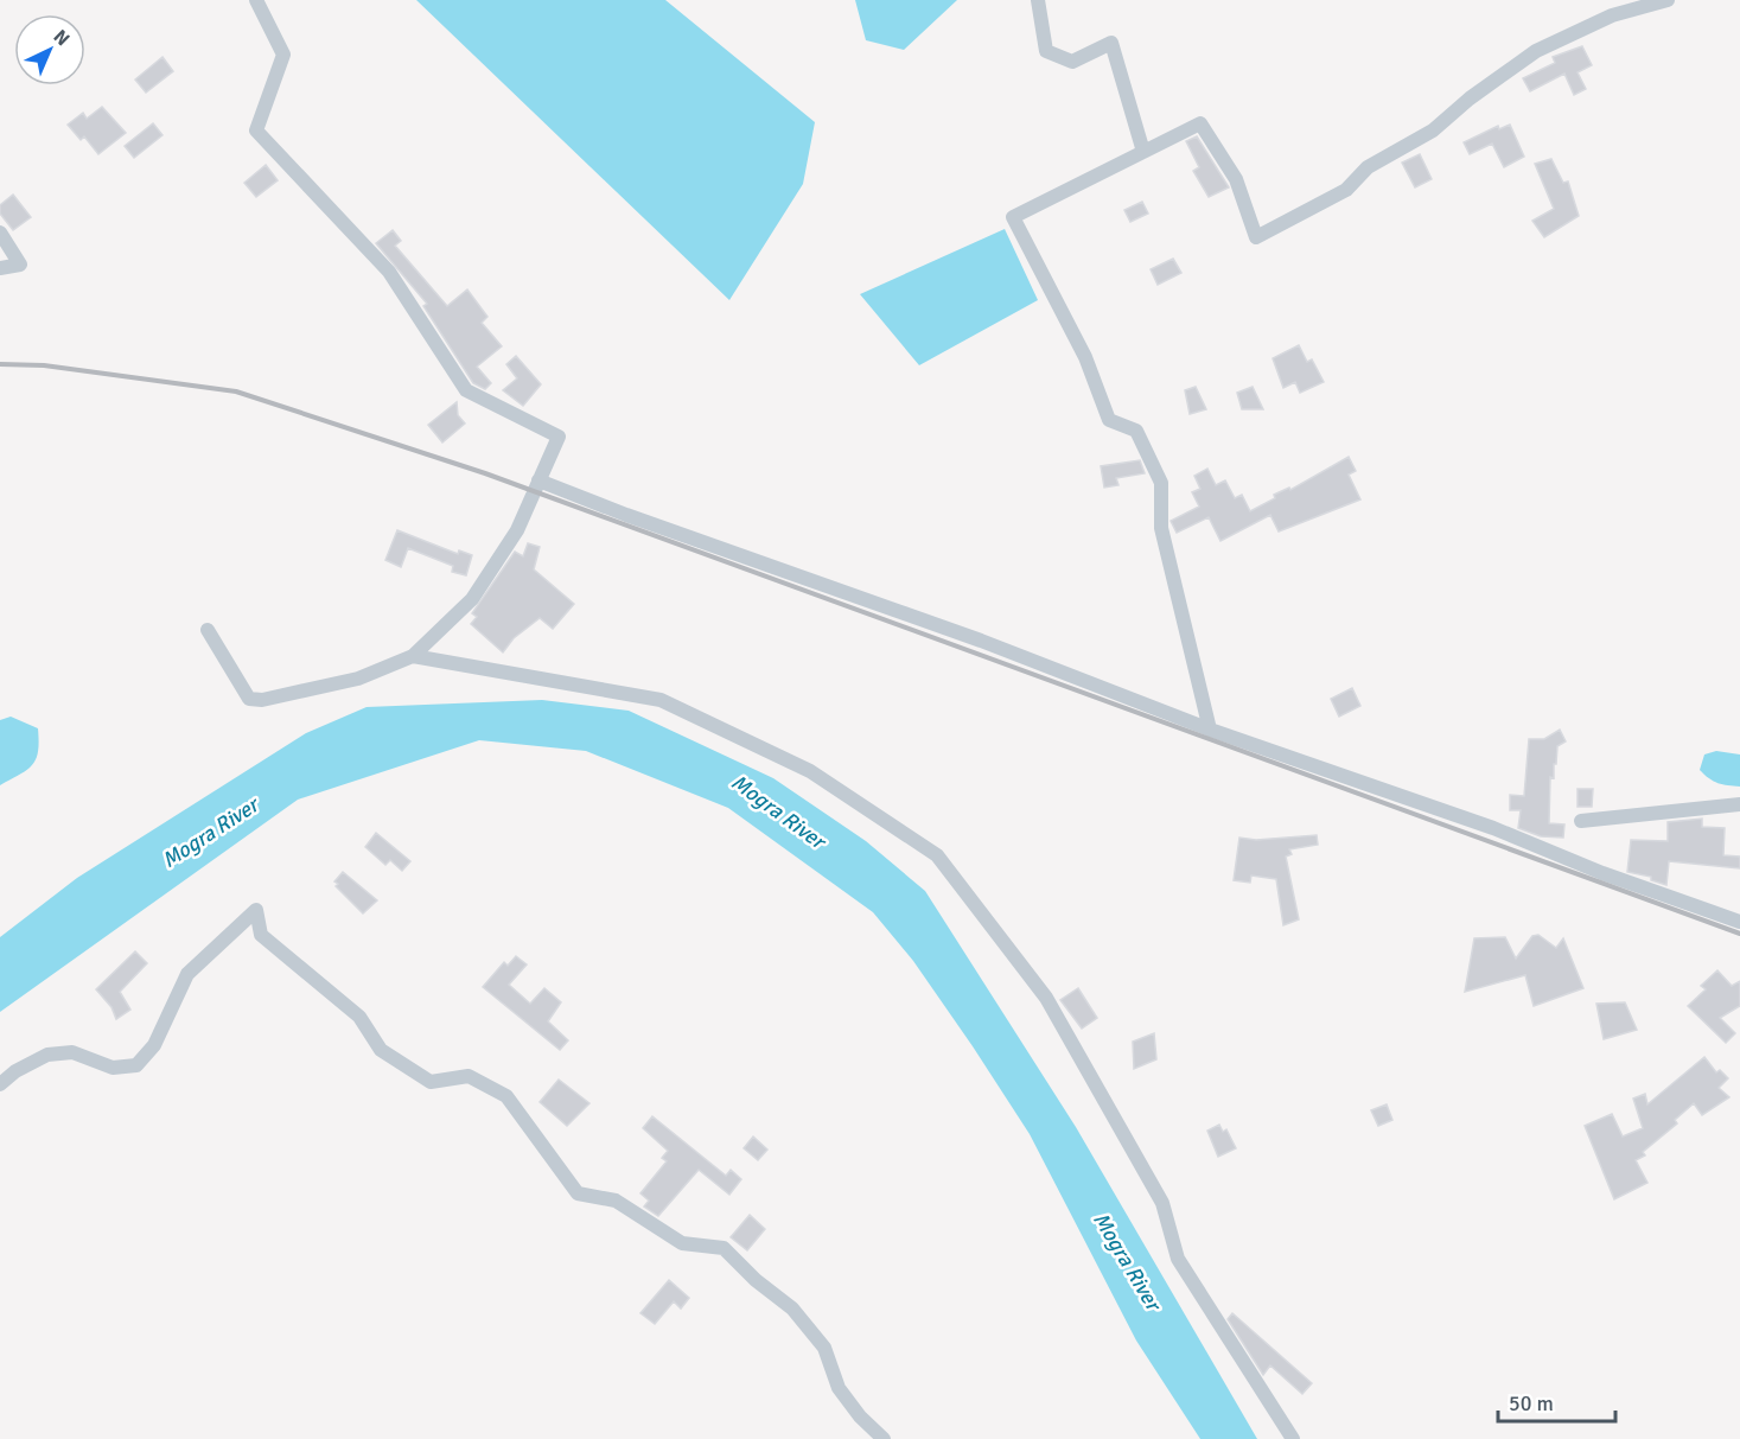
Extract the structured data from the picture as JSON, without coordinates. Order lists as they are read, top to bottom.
{
  "water": ["Mogra River"],
  "scale_bar": "50 m",
  "north": "top right"
}
